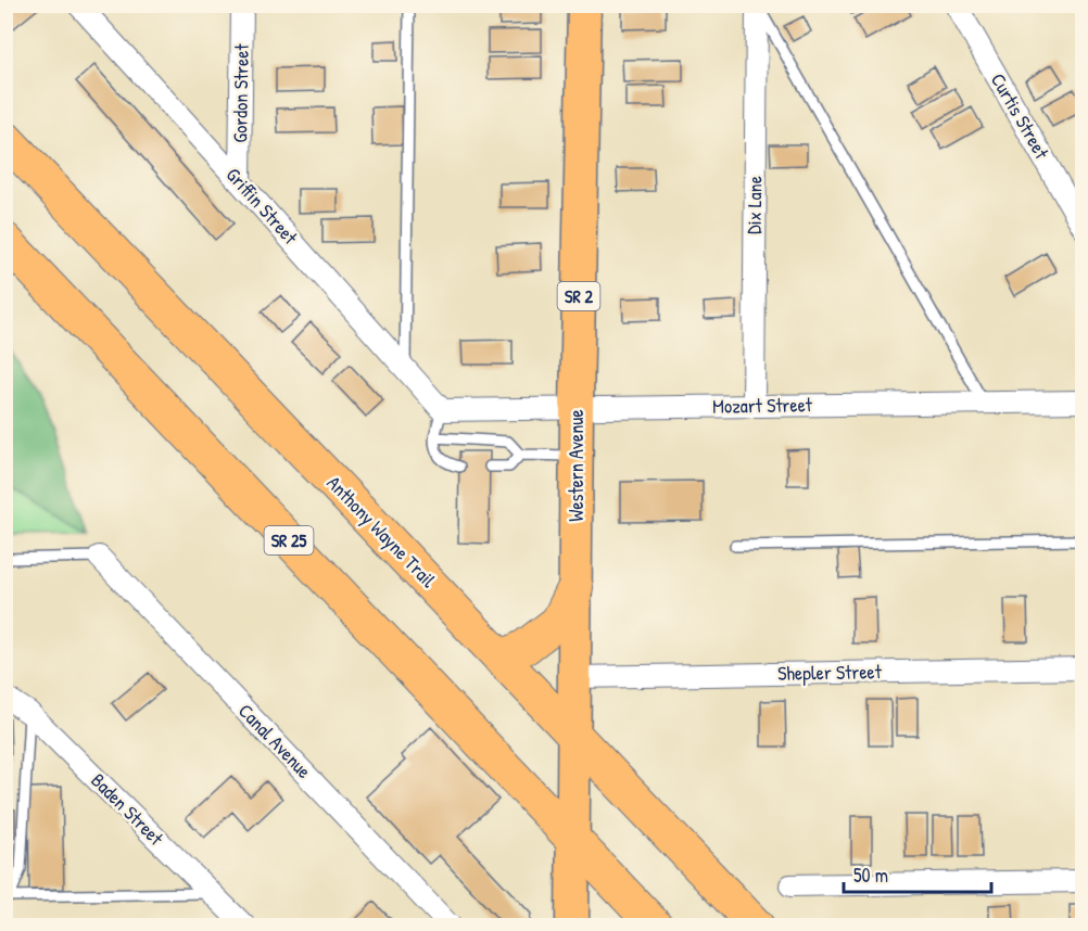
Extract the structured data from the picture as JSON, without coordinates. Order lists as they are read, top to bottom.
{
  "streets": {
    "highway": ["Anthony Wayne Trail", "SR 25"],
    "main road": ["SR 2", "Western Avenue"],
    "street": [
      "Gordon Street",
      "Curtis Street",
      "Dix Lane",
      "Griffin Street",
      "Mozart Street",
      "Shepler Street",
      "Canal Avenue",
      "Baden Street"
    ]
  },
  "crossings": [
    ["Gordon Street", "Griffin Street"],
    ["Dix Lane", "Mozart Street"],
    ["Griffin Street", "Mozart Street"],
    ["Mozart Street", "Western Avenue"],
    ["Western Avenue", "Anthony Wayne Trail"],
    ["Western Avenue", "SR 25"],
    ["Western Avenue", "Shepler Street"]
  ],
  "scale_bar": "50 m"
}
